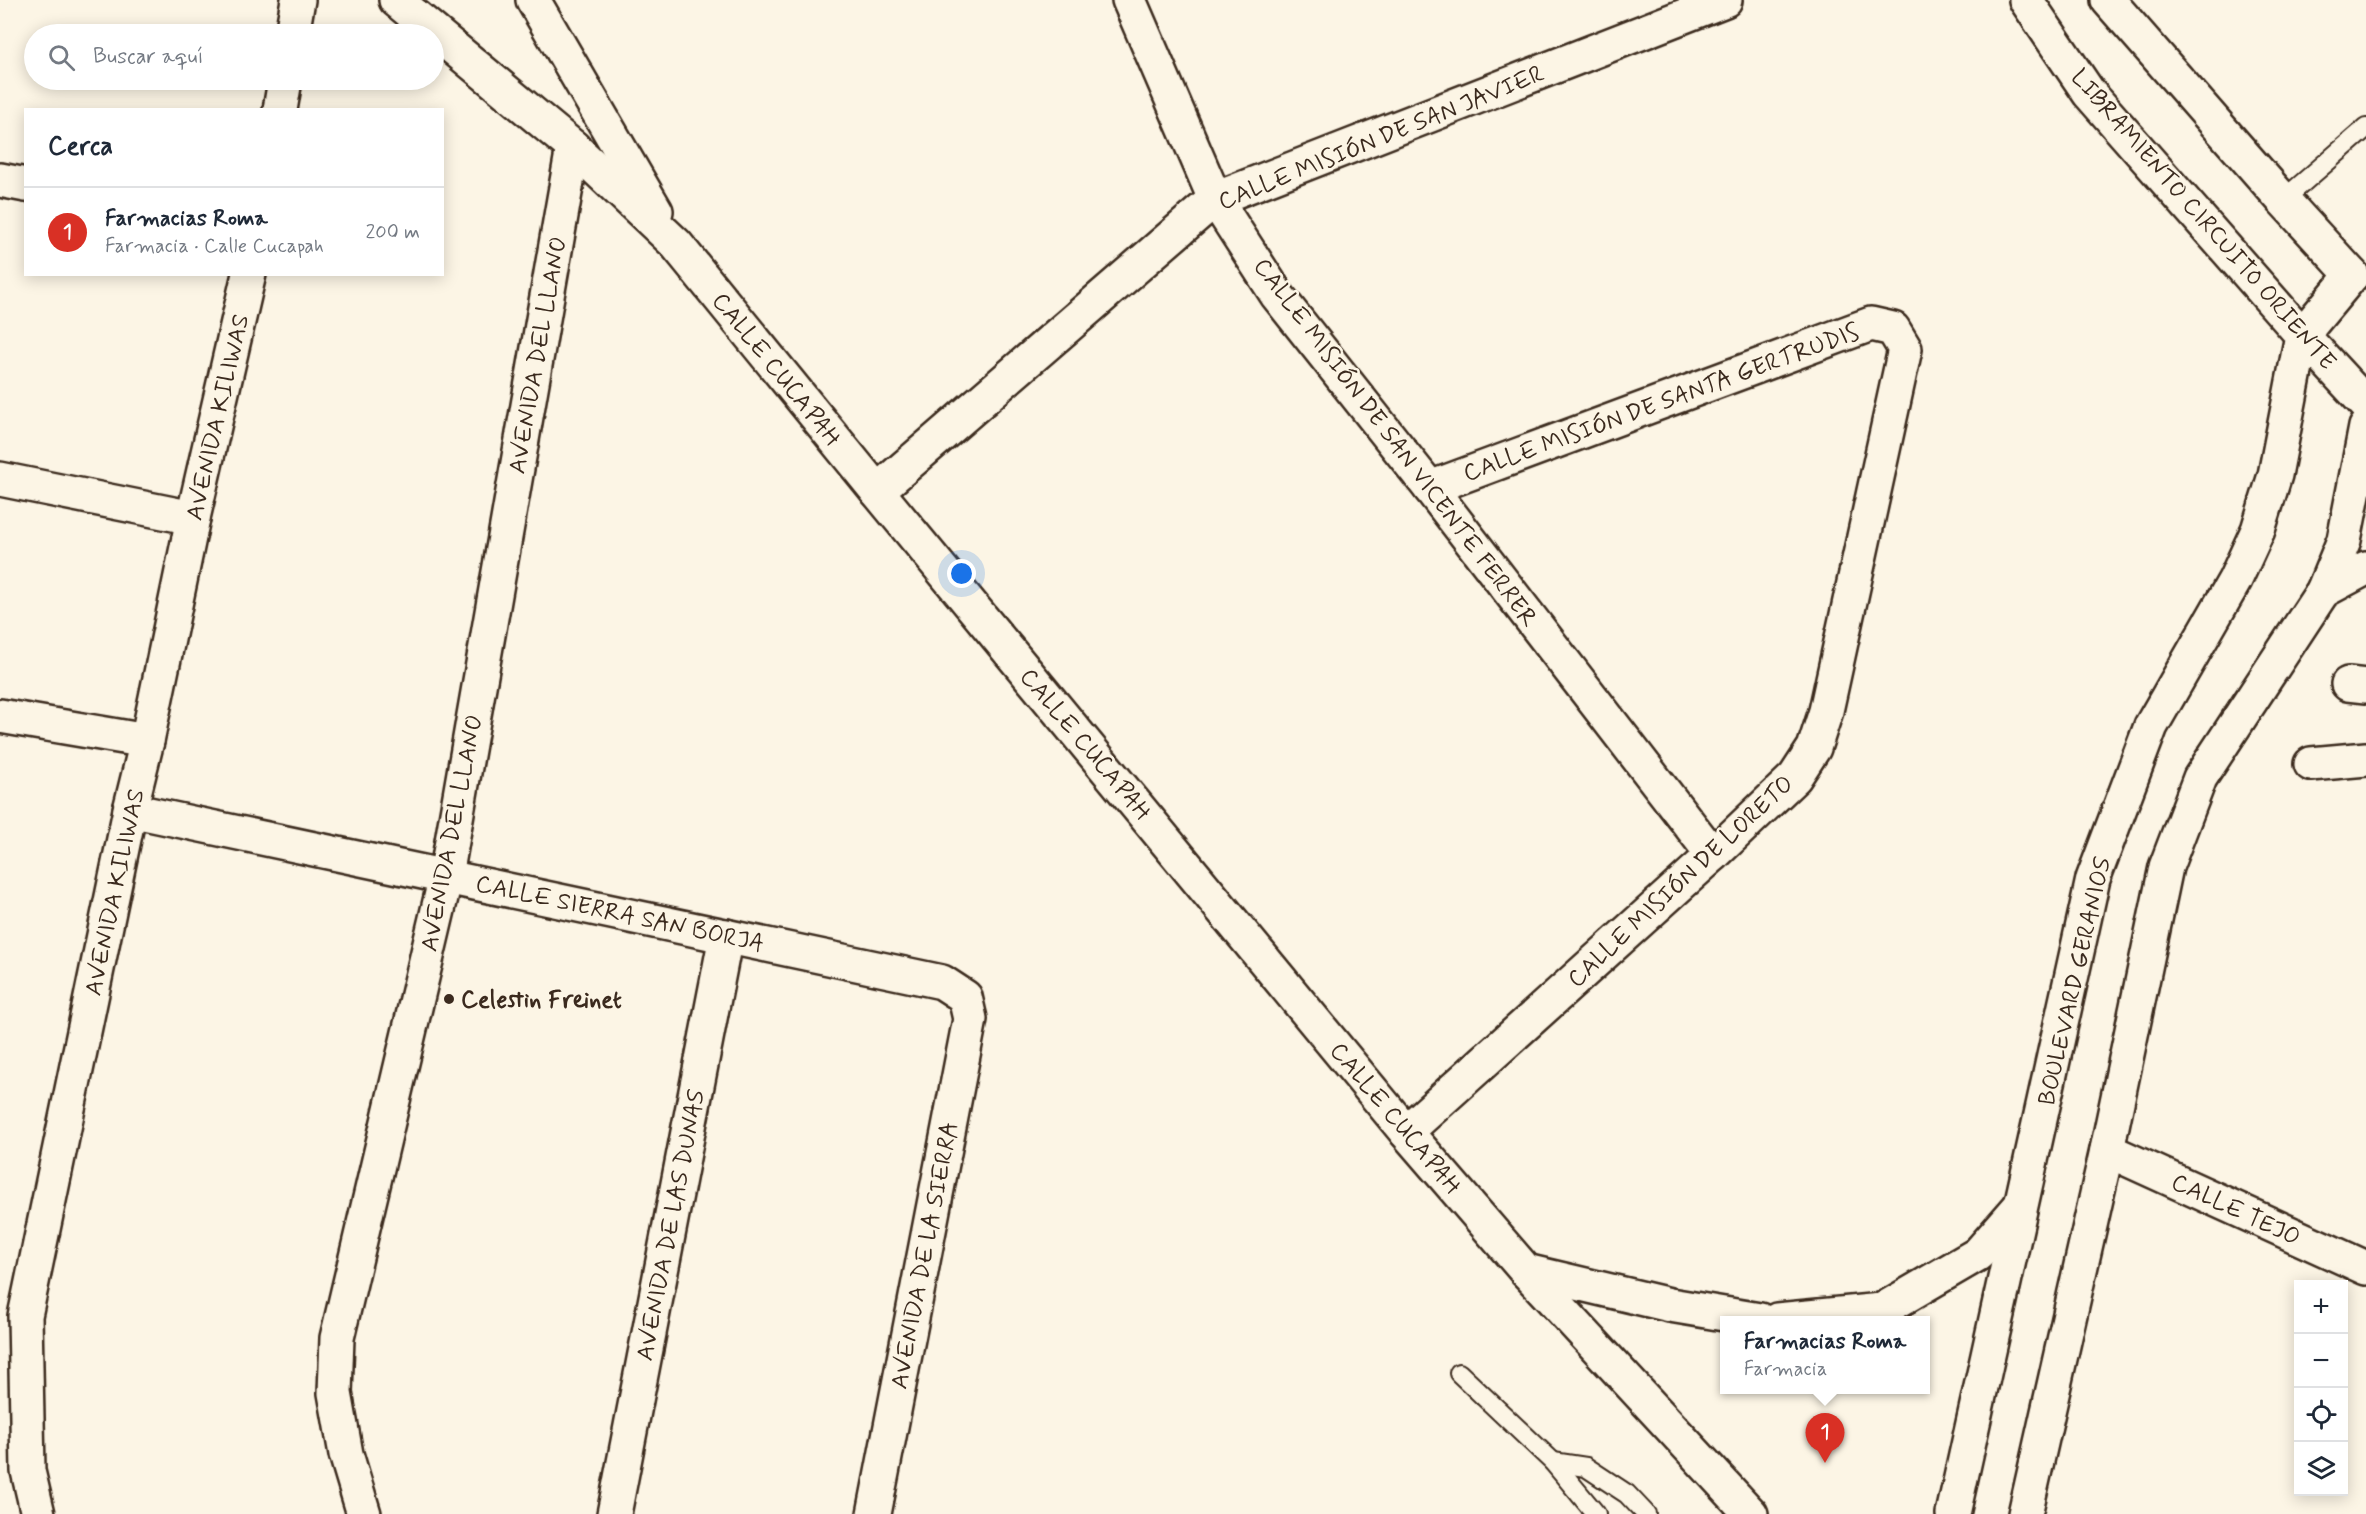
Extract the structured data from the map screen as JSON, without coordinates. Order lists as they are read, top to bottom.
{
  "streets": {
    "street": [
      "CALLE MISIÓN DE SAN JAVIER",
      "LIBRAMIENTO CIRCUITO ORIENTE",
      "AVENIDA DEL LLANO",
      "CALLE CUCAPAH",
      "CALLE MISIÓN DE SANTA GERTRUDIS",
      "AVENIDA KILIWAS",
      "CALLE MISIÓN DE SAN VICENTE FERRER",
      "CALLE MISIÓN DE LORETO",
      "CALLE SIERRA SAN BORJA",
      "BOULEVARD GERANIOS",
      "CALLE TEJO",
      "AVENIDA DE LAS DUNAS",
      "AVENIDA DE LA SIERRA"
    ]
  },
  "crossings": [
    ["CALLE MISIÓN DE SAN JAVIER", "CALLE CUCAPAH"],
    ["CALLE MISIÓN DE SAN JAVIER", "CALLE MISIÓN DE SAN VICENTE FERRER"],
    ["LIBRAMIENTO CIRCUITO ORIENTE", "BOULEVARD GERANIOS"],
    ["AVENIDA DEL LLANO", "CALLE CUCAPAH"],
    ["AVENIDA DEL LLANO", "CALLE SIERRA SAN BORJA"],
    ["CALLE CUCAPAH", "CALLE MISIÓN DE LORETO"],
    ["CALLE MISIÓN DE SANTA GERTRUDIS", "CALLE MISIÓN DE SAN VICENTE FERRER"],
    ["CALLE MISIÓN DE SANTA GERTRUDIS", "CALLE MISIÓN DE LORETO"],
    ["AVENIDA KILIWAS", "CALLE SIERRA SAN BORJA"],
    ["CALLE MISIÓN DE SAN VICENTE FERRER", "CALLE MISIÓN DE LORETO"],
    ["CALLE SIERRA SAN BORJA", "AVENIDA DE LAS DUNAS"],
    ["CALLE SIERRA SAN BORJA", "AVENIDA DE LA SIERRA"]
  ],
  "places": ["Celestin Freinet"],
  "page": {
    "search": "Buscar aquí",
    "heading": "Cerca",
    "list": [
      {
        "mark": "1",
        "name": "Farmacias Roma",
        "note": "Farmacia · Calle Cucapah",
        "value": "200 m"
      }
    ],
    "map_buttons": ["+", "−"],
    "popup": ["Farmacias Roma", "Farmacia"],
    "pins": "1"
  }
}
